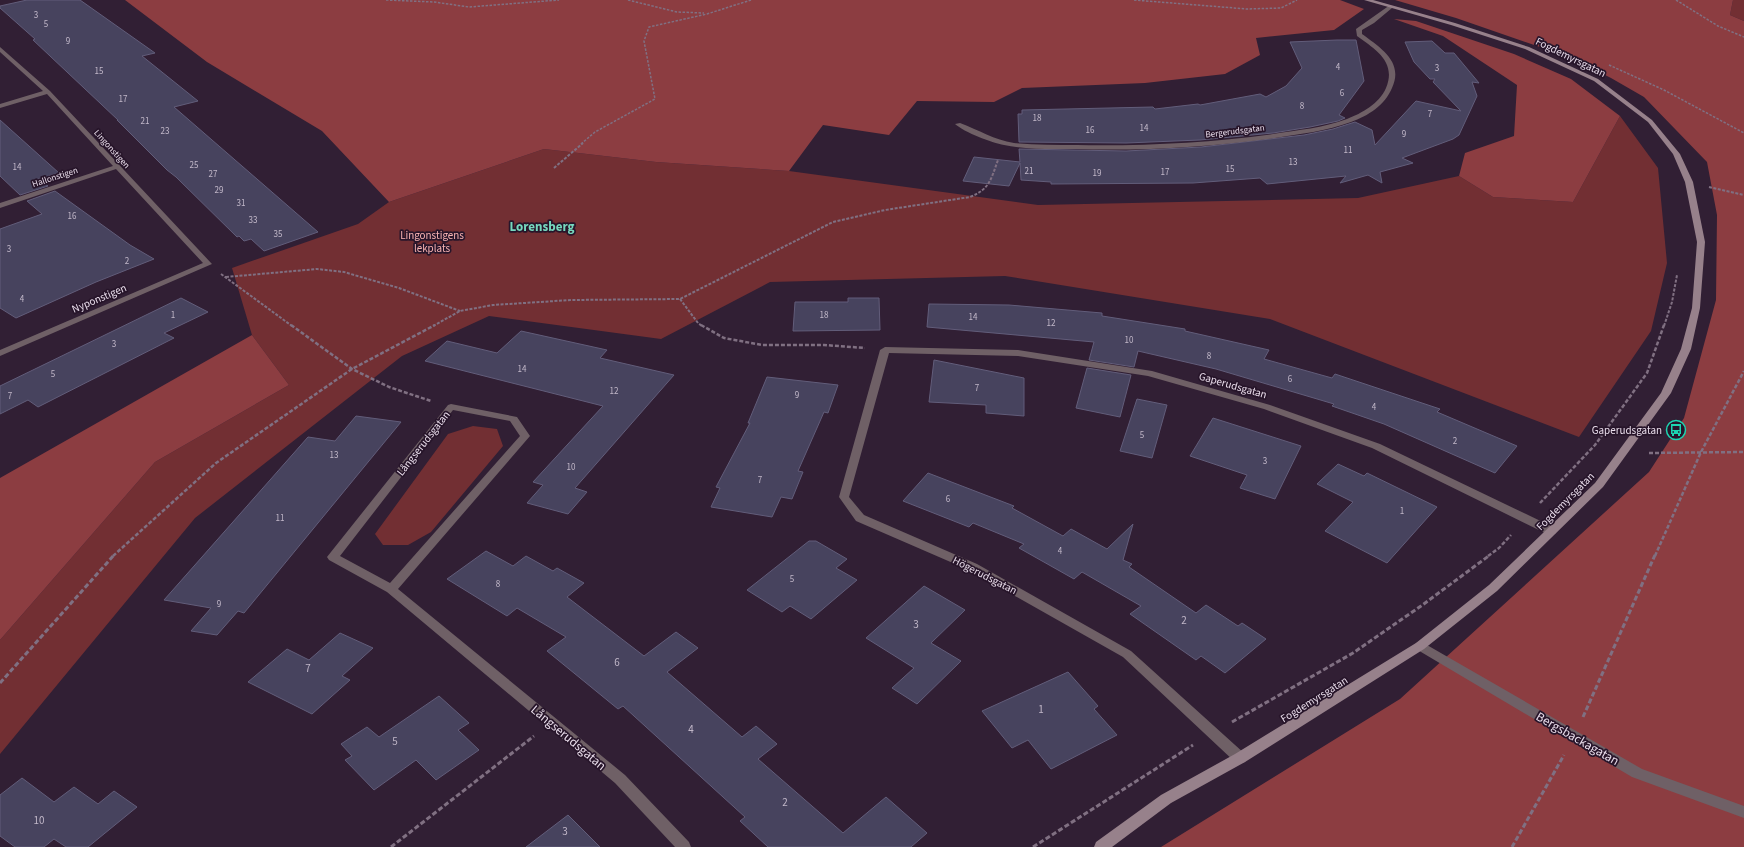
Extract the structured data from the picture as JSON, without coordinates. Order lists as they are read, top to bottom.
{
  "streets": {
    "street": [
      "Fogdemyrsgatan",
      "Bergerudsgatan",
      "Lingonstigen",
      "Hallonstigen",
      "Nyponstigen",
      "Gaperudsgatan",
      "Långserudsgatan",
      "Högerudsgatan",
      "Bergsbackagatan"
    ]
  },
  "crossings": [
    ["Fogdemyrsgatan", "Bergerudsgatan"],
    ["Fogdemyrsgatan", "Gaperudsgatan"],
    ["Fogdemyrsgatan", "Högerudsgatan"],
    ["Fogdemyrsgatan", "Bergsbackagatan"],
    ["Lingonstigen", "Hallonstigen"],
    ["Lingonstigen", "Nyponstigen"],
    ["Gaperudsgatan", "Högerudsgatan"]
  ],
  "districts": ["Lorensberg"],
  "parks": ["Lingonstigens lekplats"],
  "places": {
    "bus stop": ["Gaperudsgatan"]
  },
  "house_numbers": [
    "3",
    "5",
    "9",
    "4",
    "3",
    "15",
    "6",
    "17",
    "8",
    "7",
    "18",
    "21",
    "14",
    "16",
    "23",
    "9",
    "11",
    "13",
    "25",
    "14",
    "15",
    "21",
    "17",
    "19",
    "27",
    "29",
    "31",
    "16",
    "33",
    "35",
    "3",
    "2",
    "4",
    "1",
    "18",
    "14",
    "12",
    "10",
    "3",
    "8",
    "14",
    "5",
    "6",
    "7",
    "12",
    "9",
    "7",
    "4",
    "5",
    "2",
    "13",
    "3",
    "10",
    "7",
    "6",
    "1",
    "11",
    "4",
    "5",
    "8",
    "9",
    "2",
    "3",
    "6",
    "7",
    "1",
    "4",
    "5",
    "2",
    "10",
    "3"
  ]
}
